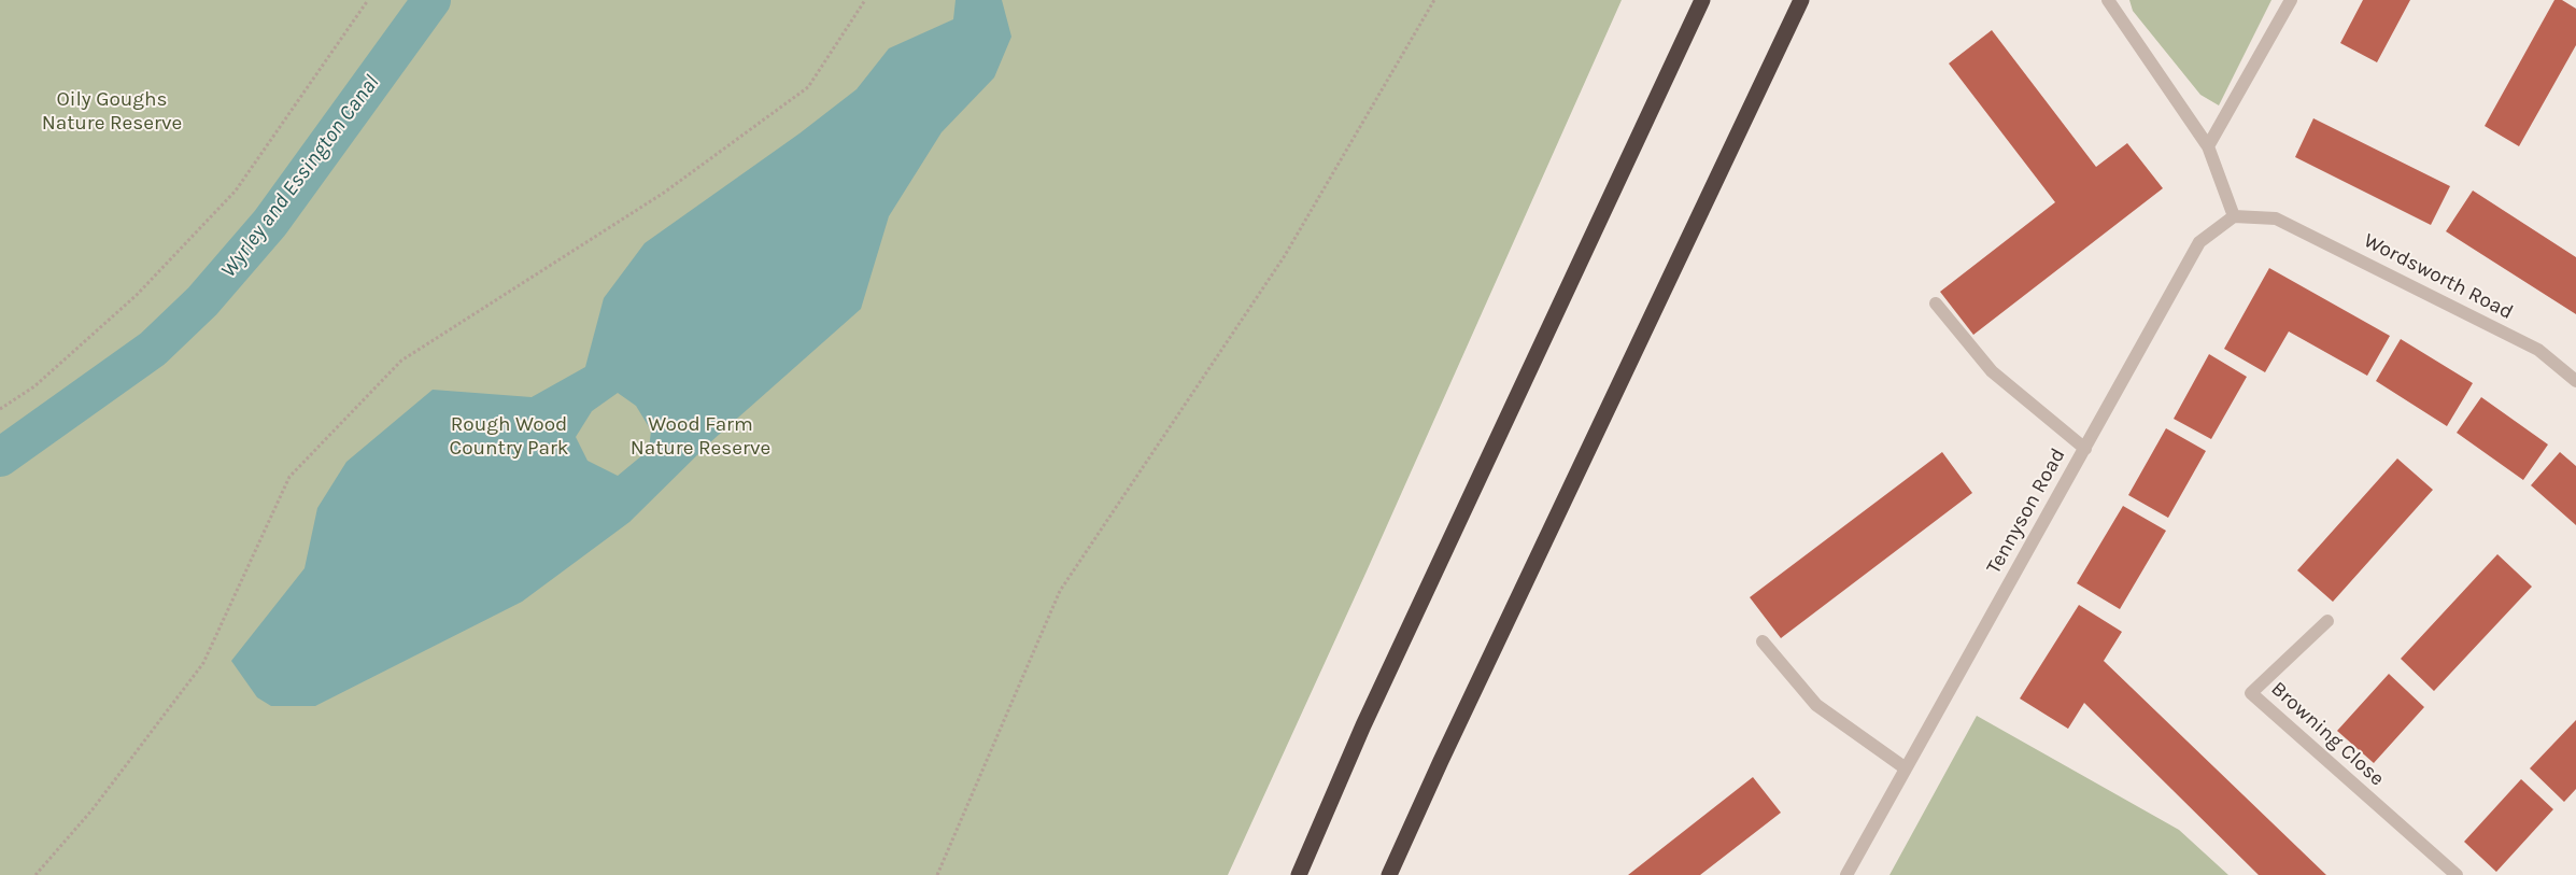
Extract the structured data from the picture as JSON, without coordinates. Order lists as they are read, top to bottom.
{
  "streets": {
    "street": ["Wordsworth Road", "Tennyson Road", "Browning Close"]
  },
  "crossings": [
    ["Wordsworth Road", "Tennyson Road"]
  ],
  "water": ["Wyrley and Essington Canal"],
  "parks": ["Oily Goughs Nature Reserve", "Rough Wood Country Park", "Wood Farm Nature Reserve"]
}
